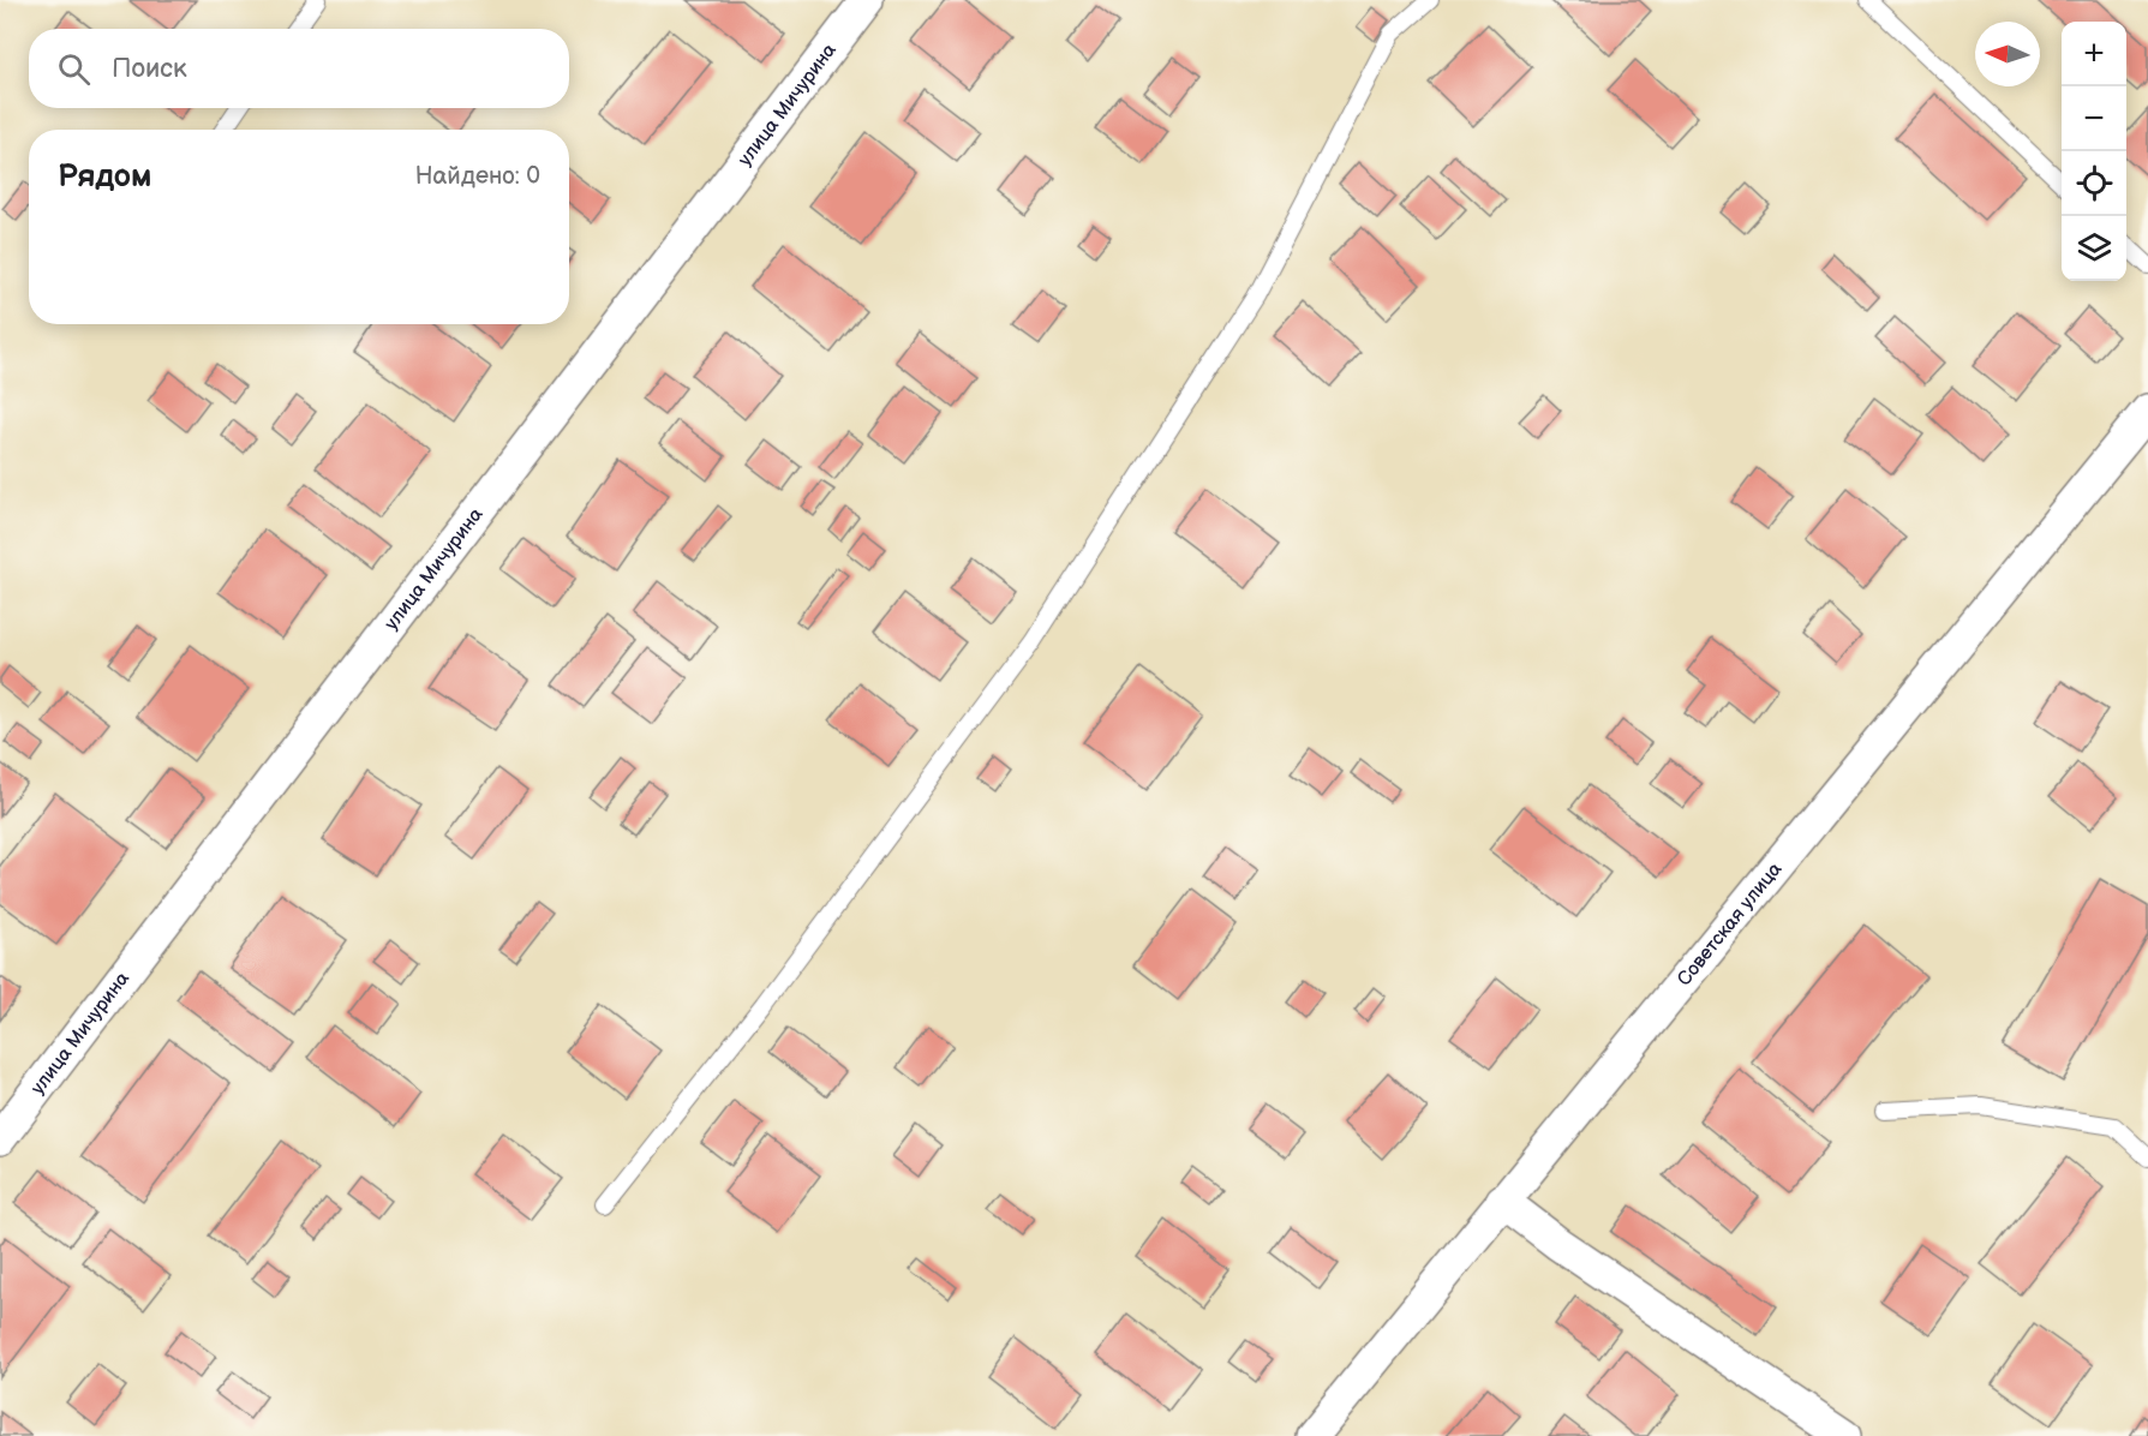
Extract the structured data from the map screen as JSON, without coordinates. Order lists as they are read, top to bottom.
{
  "streets": {
    "street": ["улица Мичурина", "Советская улица"]
  },
  "north": "left",
  "page": {
    "map_buttons": ["+", "−"],
    "search": "Поиск",
    "heading": ["Рядом", "Найдено: 0"]
  }
}
